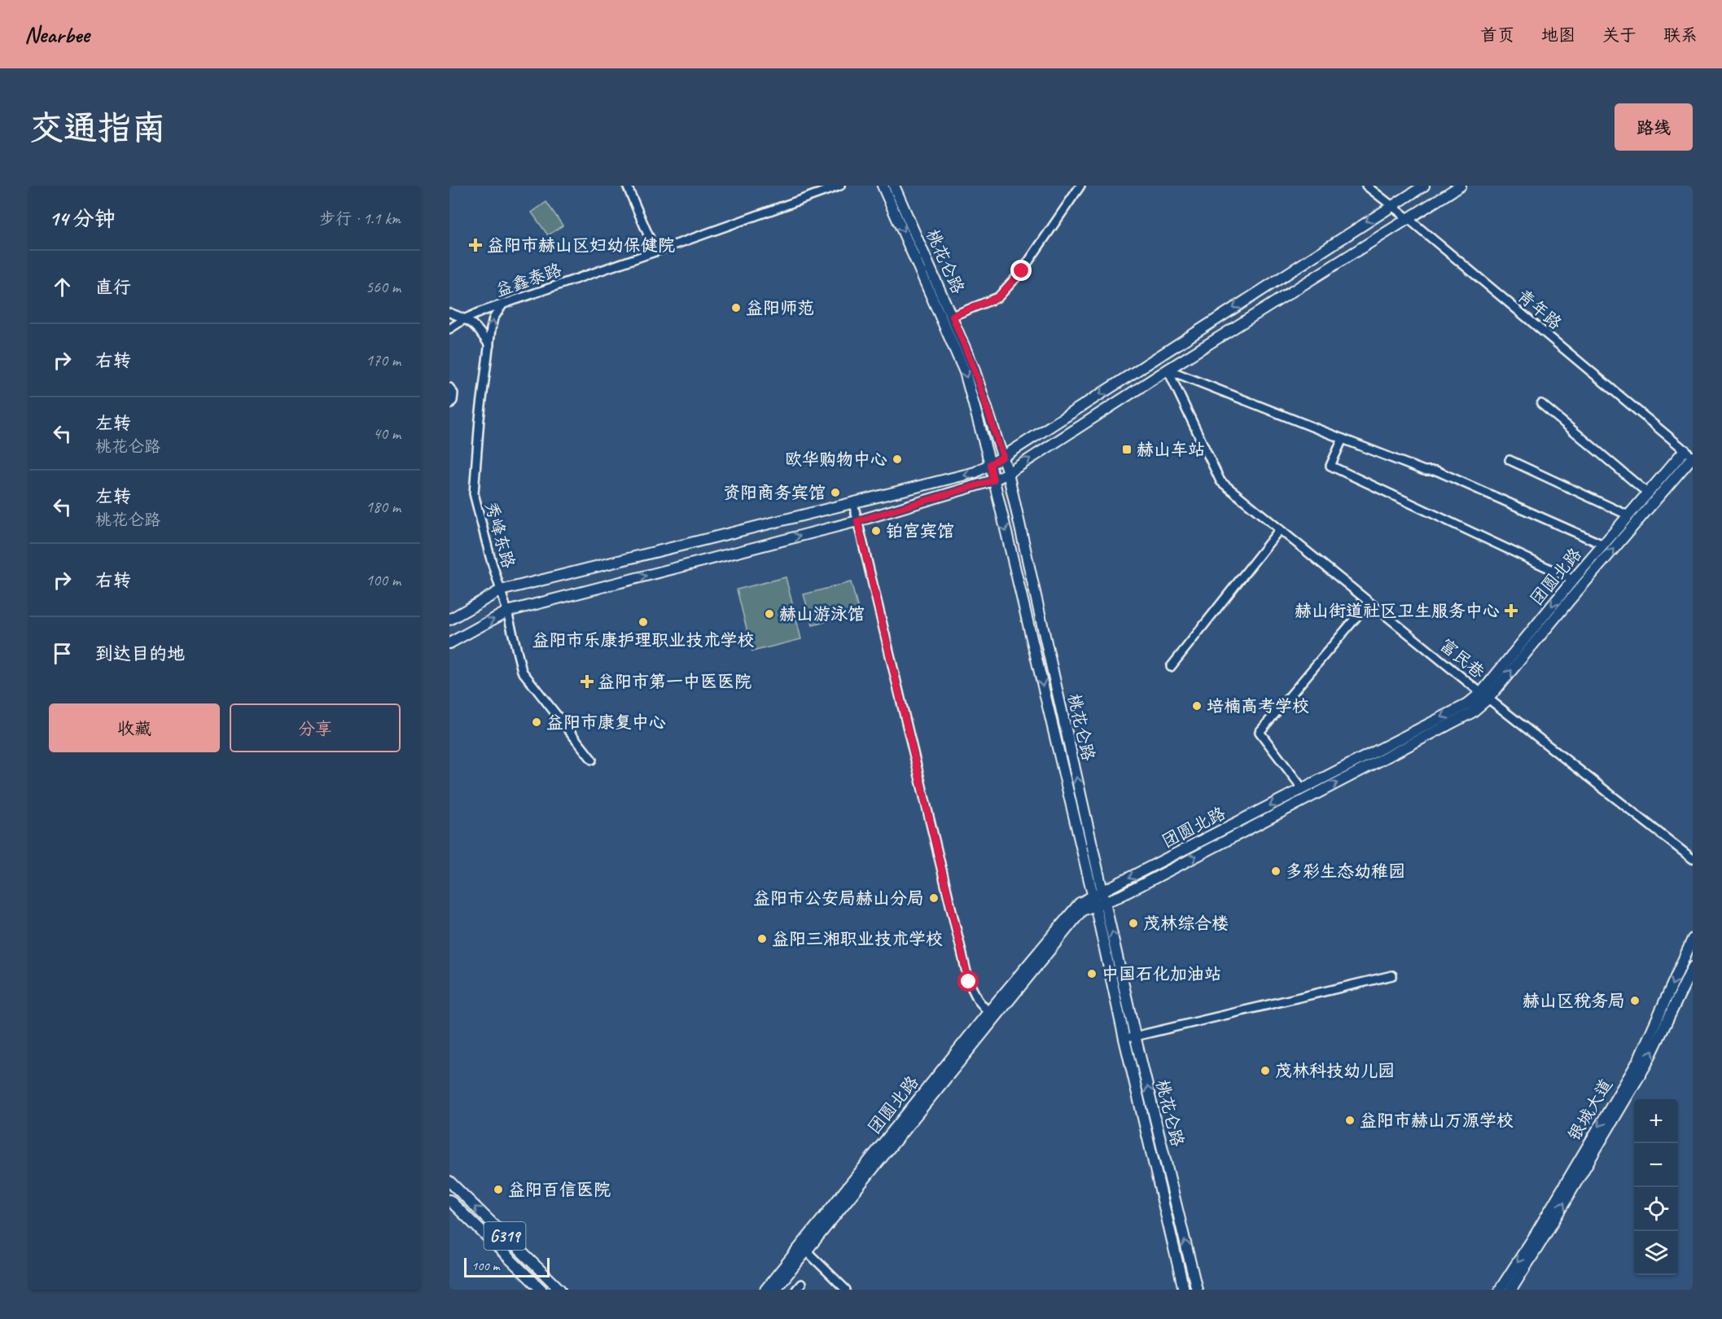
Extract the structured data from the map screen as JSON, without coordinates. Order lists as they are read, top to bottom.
{
  "streets": {
    "main road": [
      "桃花仑路",
      "团圆北路",
      "银城大道",
      "G319"
    ],
    "street": [
      "益鑫泰路",
      "青年路",
      "秀峰东路",
      "富民巷"
    ]
  },
  "crossings": [
    ["桃花仑路", "团圆北路"],
    ["益鑫泰路", "秀峰东路"],
    ["青年路", "团圆北路"],
    ["团圆北路", "富民巷"]
  ],
  "places": {
    "health": ["益阳市赫山区妇幼保健院", "赫山街道社区卫生服务中心", "益阳市第一中医医院"],
    "other": [
      "益阳师范",
      "欧华购物中心",
      "资阳商务宾馆",
      "铂宫宾馆",
      "赫山游泳馆",
      "益阳市乐康护理职业技术学校",
      "培楠高考学校",
      "益阳市康复中心",
      "多彩生态幼稚园",
      "益阳市公安局赫山分局",
      "茂林综合楼",
      "益阳三湘职业技术学校",
      "中国石化加油站",
      "赫山区税务局",
      "茂林科技幼儿园",
      "益阳市赫山万源学校",
      "益阳百信医院"
    ],
    "transit": ["赫山车站"]
  },
  "scale_bar": "100 m",
  "page": {
    "header": "Nearbee",
    "nav": [
      "首页",
      "地图",
      "关于",
      "联系"
    ],
    "buttons": [
      "路线",
      ["收藏", "分享"]
    ],
    "title": "交通指南",
    "heading": ["14 分钟", "步行 · 1.1 km"],
    "list": [
      ["直行", "560 m"],
      ["右转", "170 m"],
      ["左转", "桃花仑路", "40 m"],
      ["左转", "桃花仑路", "180 m"],
      ["右转", "100 m"],
      "到达目的地"
    ],
    "map_buttons": ["+", "−"],
    "scale": "100 m"
  }
}
